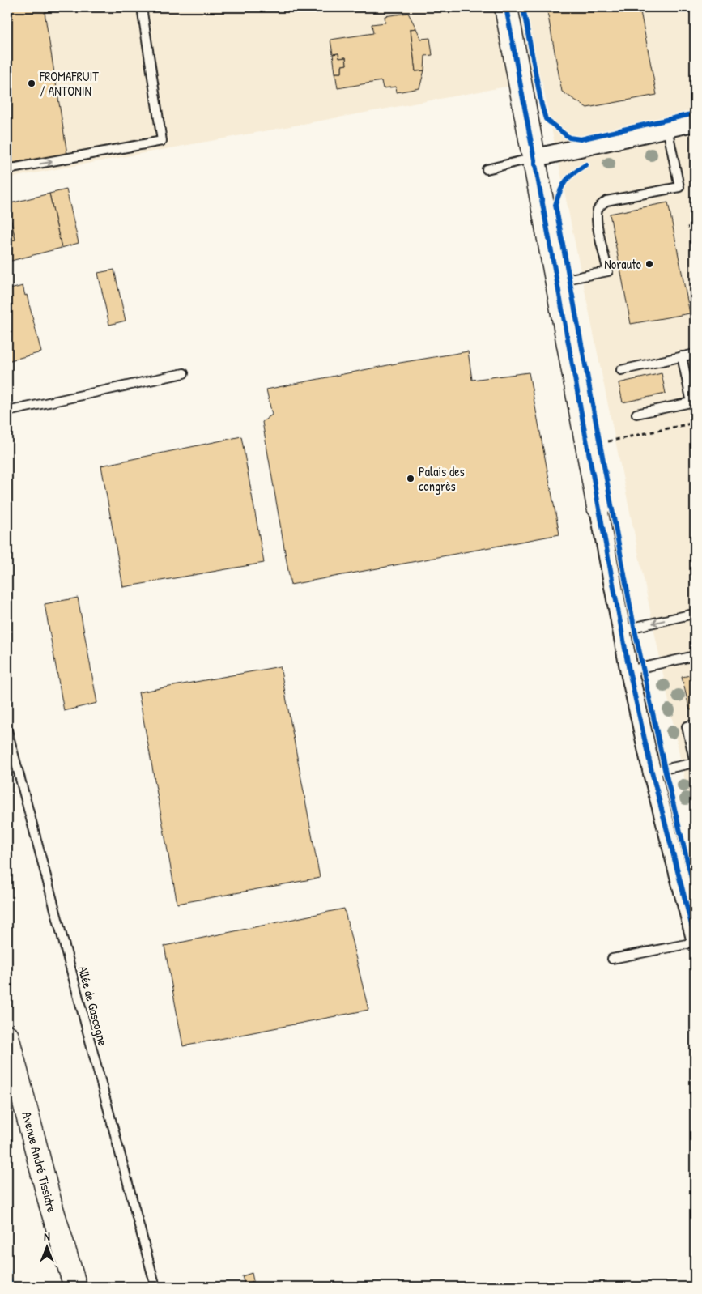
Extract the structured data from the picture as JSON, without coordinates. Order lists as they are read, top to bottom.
{
  "streets": {
    "street": ["Avenue André Tissidre"],
    "lane": ["Allée de Gascogne"]
  },
  "places": ["FROMAFRUIT / ANTONIN", "Norauto", "Palais des congrès"],
  "north": "top"
}
